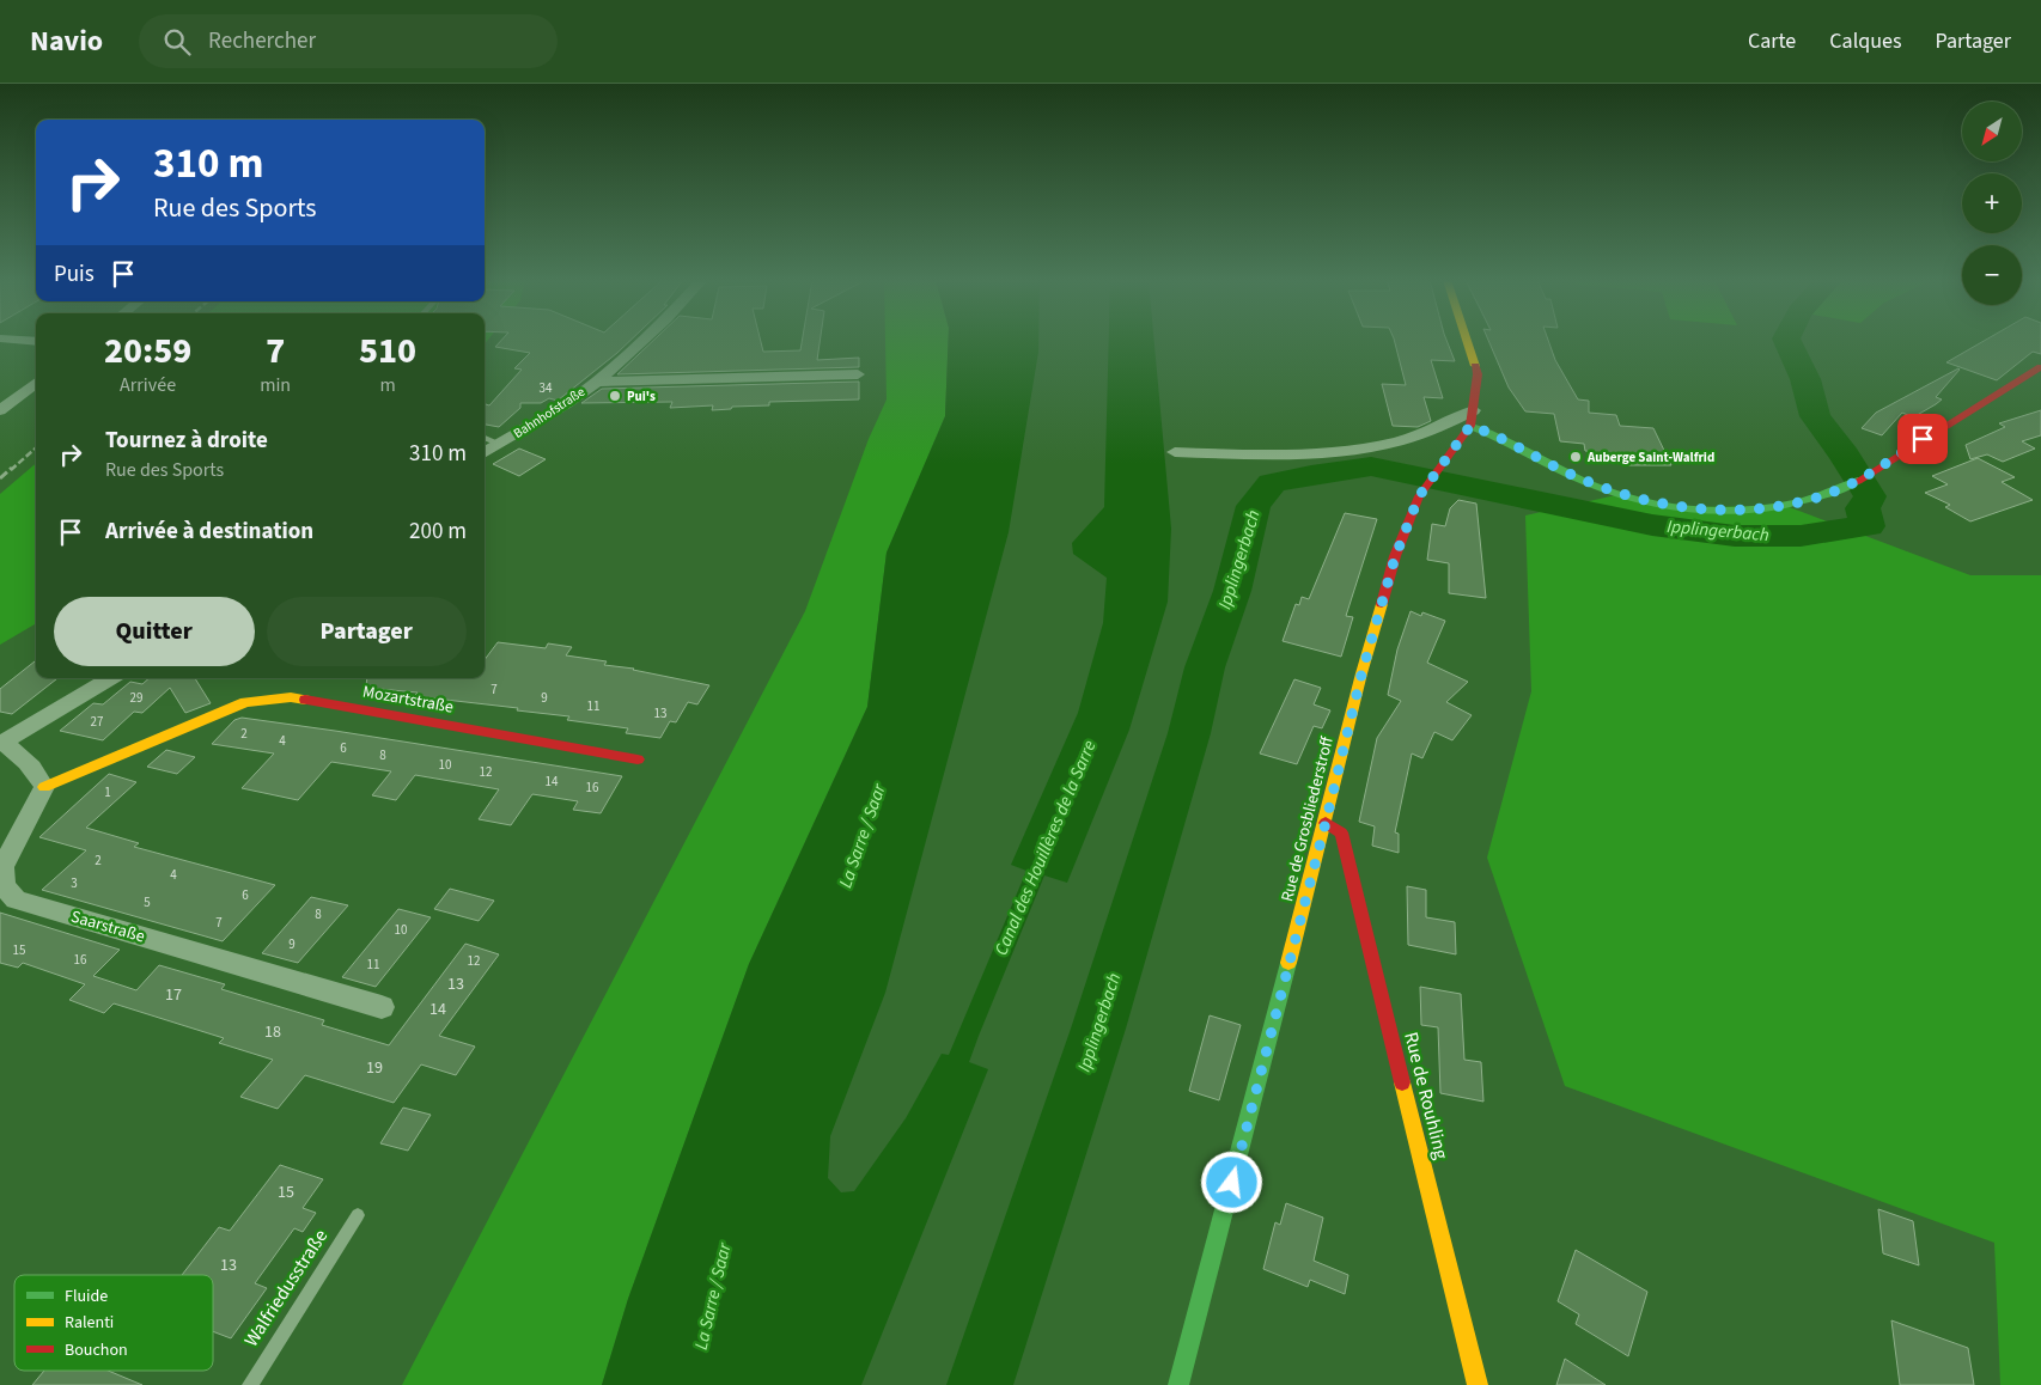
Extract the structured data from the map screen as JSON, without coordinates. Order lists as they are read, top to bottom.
{
  "streets": {
    "street": [
      "Bahnhofstraße",
      "Mozartstraße",
      "Rue de Grosbliederstroff",
      "Saarstraße",
      "Rue de Rouhling"
    ],
    "lane": ["Walfriedusstraße"]
  },
  "crossings": [
    ["Mozartstraße", "Saarstraße"],
    ["Rue de Grosbliederstroff", "Rue de Rouhling"]
  ],
  "water": ["Ipplingerbach", "La Sarre / Saar", "Canal des Houillères de la Sarre"],
  "places": ["Pui's", "Auberge Saint-Walfrid"],
  "house_numbers": [
    "34",
    "7",
    "29",
    "9",
    "11",
    "13",
    "27",
    "2",
    "4",
    "6",
    "8",
    "10",
    "12",
    "14",
    "16",
    "1",
    "2",
    "4",
    "3",
    "6",
    "5",
    "8",
    "7",
    "10",
    "9",
    "15",
    "16",
    "12",
    "11",
    "13",
    "17",
    "14",
    "18",
    "19",
    "15",
    "13"
  ],
  "legend": ["Fluide", "Ralenti", "Bouchon"],
  "north": "bottom left",
  "page": {
    "header": "Navio",
    "search": "Rechercher",
    "nav": ["Carte", "Calques", "Partager"],
    "map_buttons": ["+", "−"],
    "turn": ["310 m", "Rue des Sports"],
    "then": "Puis",
    "eta": [
      "20:59",
      "Arrivée",
      "7",
      "min",
      "510",
      "m"
    ],
    "list": [
      {
        "name": "Tournez à droite",
        "note": "Rue des Sports",
        "value": "310 m"
      },
      {
        "name": "Arrivée à destination",
        "value": "200 m"
      }
    ],
    "buttons": ["Quitter", "Partager"]
  }
}
